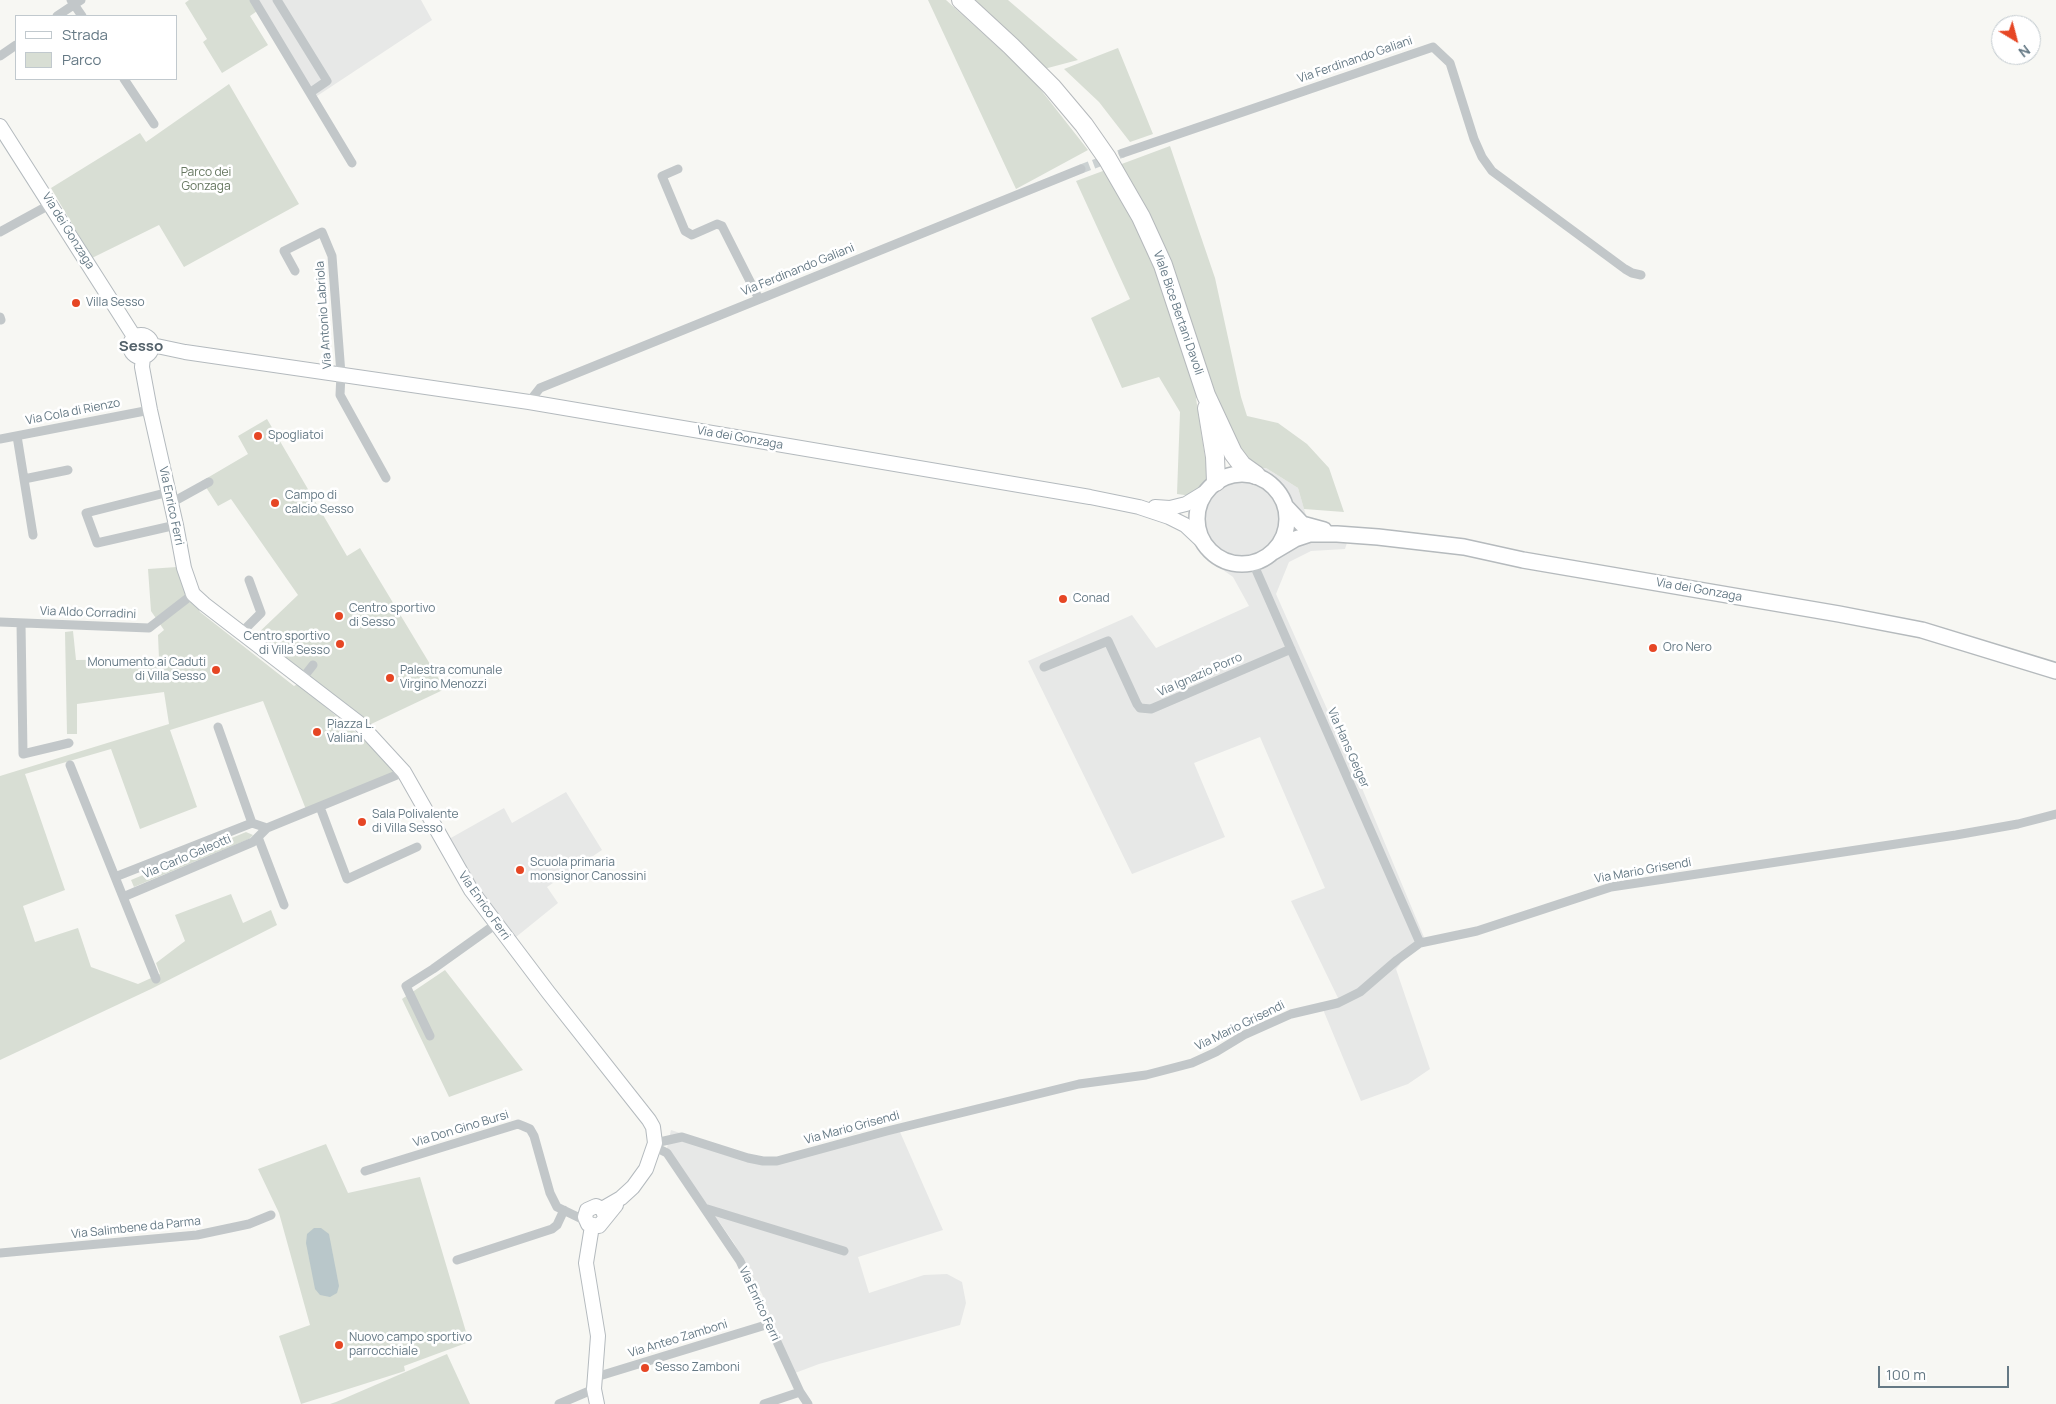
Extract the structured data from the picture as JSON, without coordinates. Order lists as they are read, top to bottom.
{
  "streets": {
    "highway": ["Viale Bice Bertani Davoli"],
    "main road": ["Via dei Gonzaga", "Via Enrico Ferri"],
    "street": [
      "Via Ferdinando Galiani",
      "Via Antonio Labriola",
      "Via Cola di Rienzo",
      "Via Aldo Corradini",
      "Via Ignazio Porro",
      "Via Hans Geiger",
      "Via Carlo Galeotti",
      "Via Mario Grisendi",
      "Via Don Gino Bursi",
      "Via Salimbene da Parma",
      "Via Anteo Zamboni"
    ]
  },
  "crossings": [
    ["Via Ferdinando Galiani", "Via dei Gonzaga"],
    ["Via dei Gonzaga", "Via Antonio Labriola"],
    ["Via dei Gonzaga", "Via Enrico Ferri"],
    ["Via dei Gonzaga", "Via Hans Geiger"],
    ["Via Cola di Rienzo", "Via Enrico Ferri"],
    ["Via Enrico Ferri", "Via Aldo Corradini"],
    ["Via Enrico Ferri", "Via Carlo Galeotti"],
    ["Via Enrico Ferri", "Via Mario Grisendi"],
    ["Via Enrico Ferri", "Via Anteo Zamboni"],
    ["Via Ignazio Porro", "Via Hans Geiger"],
    ["Via Hans Geiger", "Via Mario Grisendi"]
  ],
  "districts": ["Sesso"],
  "parks": ["Parco dei Gonzaga"],
  "places": [
    "Villa Sesso",
    "Spogliatoi",
    "Campo di calcio Sesso",
    "Conad",
    "Centro sportivo di Sesso",
    "Centro sportivo di Villa Sesso",
    "Oro Nero",
    "Monumento ai Caduti di Villa Sesso",
    "Palestra comunale Virgino Menozzi",
    "Piazza L. Valiani",
    "Sala Polivalente di Villa Sesso",
    "Scuola primaria monsignor Canossini",
    "Nuovo campo sportivo parrocchiale",
    "Sesso Zamboni"
  ],
  "legend": ["Strada", "Parco"],
  "scale_bar": "100 m",
  "north": "bottom right"
}
